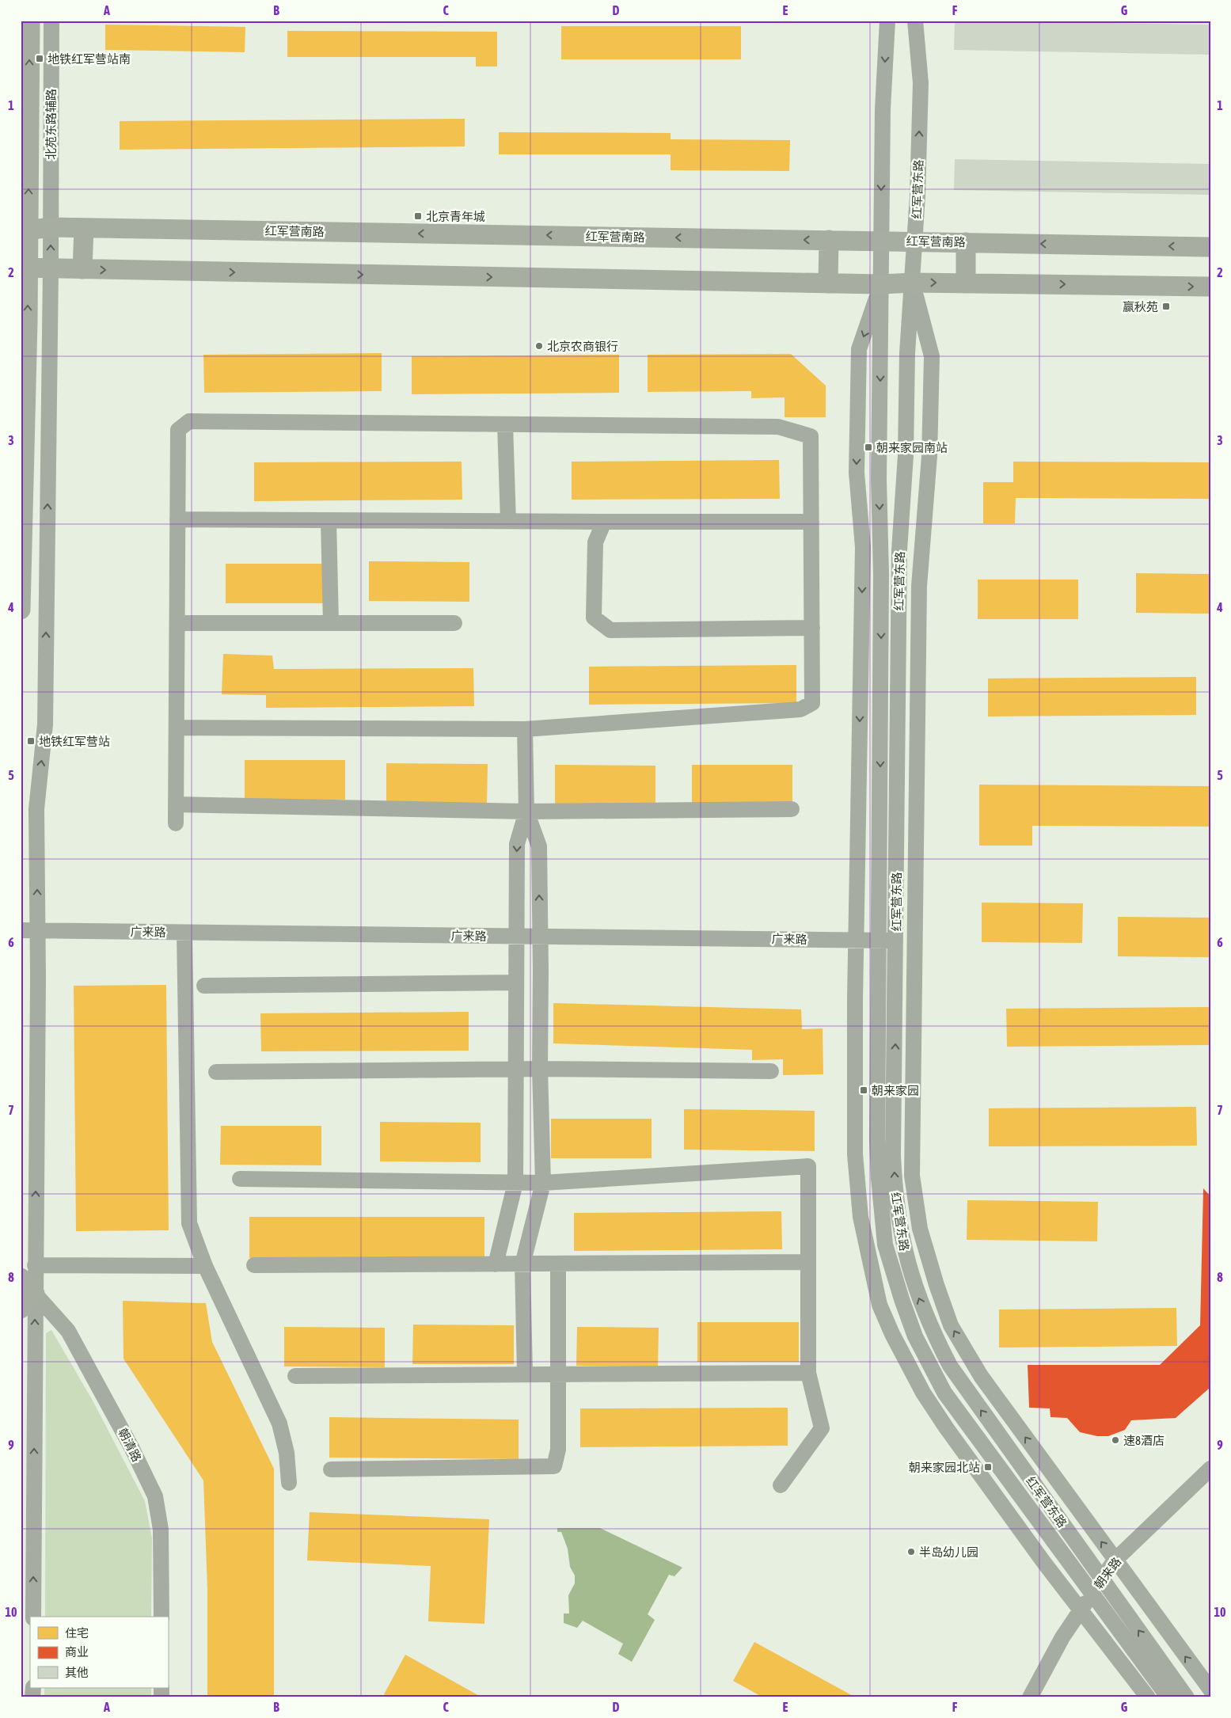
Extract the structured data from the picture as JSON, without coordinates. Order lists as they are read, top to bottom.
{
  "streets": {
    "main road": ["红军营南路"],
    "street": [
      "北苑东路辅路",
      "红军营东路",
      "广来路",
      "朝清路",
      "朝来路"
    ]
  },
  "crossings": [
    ["北苑东路辅路", "红军营南路"],
    ["北苑东路辅路", "广来路"],
    ["红军营东路", "红军营南路"],
    ["红军营东路", "广来路"],
    ["红军营东路", "朝来路"]
  ],
  "one_way": ["北苑东路辅路"],
  "places": {
    "transit": [
      "地铁红军营站南",
      "北京青年城",
      "赢秋苑",
      "朝来家园南站",
      "地铁红军营站",
      "朝来家园",
      "朝来家园北站"
    ],
    "other": ["北京农商银行", "速8酒店", "半岛幼儿园"]
  },
  "legend": ["住宅", "商业", "其他"],
  "grid": {
    "columns": [
      "A",
      "B",
      "C",
      "D",
      "E",
      "F",
      "G"
    ],
    "rows": [
      "1",
      "2",
      "3",
      "4",
      "5",
      "6",
      "7",
      "8",
      "9",
      "10"
    ]
  }
}
